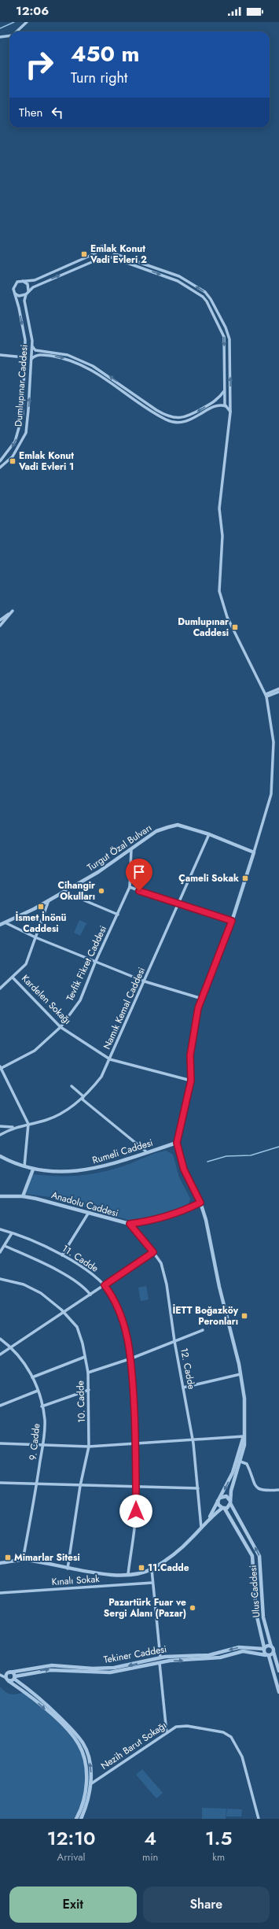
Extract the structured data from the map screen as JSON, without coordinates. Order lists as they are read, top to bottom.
{
  "streets": {
    "street": [
      "Dumlupınar Caddesi",
      "Turgut Özal Bulvarı",
      "Tevfik Fikret Caddesi",
      "Kardelen Sokağı",
      "Namık Kemal Caddesi",
      "Rumeli Caddesi",
      "Anadolu Caddesi",
      "11. Cadde",
      "12. Cadde",
      "10. Cadde",
      "9. Cadde",
      "Kınalı Sokak",
      "Ulus Caddesi",
      "Tekiner Caddesi",
      "Nezih Barut Sokağı"
    ]
  },
  "crossings": [
    ["Turgut Özal Bulvarı", "Tevfik Fikret Caddesi"],
    ["Turgut Özal Bulvarı", "Namık Kemal Caddesi"],
    ["Tevfik Fikret Caddesi", "Kardelen Sokağı"],
    ["Kardelen Sokağı", "Namık Kemal Caddesi"],
    ["Anadolu Caddesi", "12. Cadde"],
    ["Ulus Caddesi", "Tekiner Caddesi"]
  ],
  "places": {
    "transit": [
      "Emlak Konut Vadi Evleri 2",
      "Emlak Konut Vadi Evleri 1",
      "Dumlupınar Caddesi",
      "Çameli Sokak",
      "İsmet İnönü Caddesi",
      "İETT Boğazköy Peronları",
      "Mimarlar Sitesi",
      "11.Cadde"
    ],
    "other": ["Cihangir Okulları", "Pazartürk Fuar ve Sergi Alanı (Pazar)"]
  },
  "page": {
    "status": "12:06",
    "turn": ["450 m", "Turn right"],
    "then": "Then",
    "eta": [
      "12:10",
      "Arrival",
      "4",
      "min",
      "1.5",
      "km"
    ],
    "buttons": ["Exit", "Share"]
  }
}
